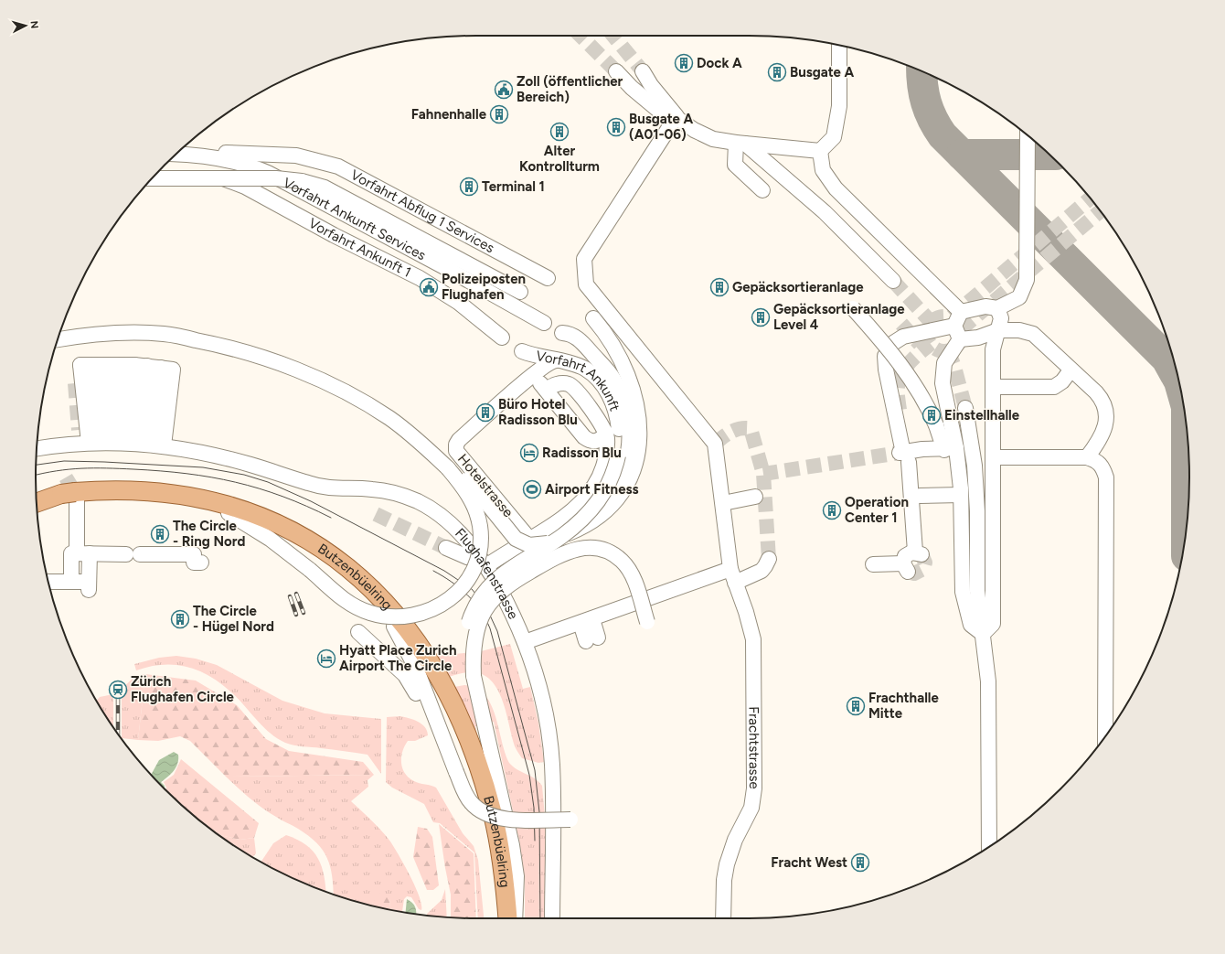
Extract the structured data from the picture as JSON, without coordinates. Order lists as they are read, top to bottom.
{
  "streets": {
    "main road": ["Butzenbüelring"],
    "street": [
      "Vorfahrt Abflug 1 Services",
      "Vorfahrt Ankunft Services",
      "Vorfahrt Ankunft 1",
      "Vorfahrt Ankunft",
      "Hotelstrasse",
      "Flughafenstrasse",
      "Frachtstrasse"
    ]
  },
  "crossings": [
    ["Vorfahrt Ankunft", "Hotelstrasse"]
  ],
  "places": {
    "building": [
      "Dock A",
      "Busgate A",
      "Fahnenhalle",
      "Busgate A (A01-06)",
      "Alter Kontrollturm",
      "Terminal 1",
      "Gepäcksortieranlage",
      "Gepäcksortieranlage Level 4",
      "Büro Hotel Radisson Blu",
      "Einstellhalle",
      "Operation Center 1",
      "The Circle - Ring Nord",
      "The Circle - Hügel Nord",
      "Frachthalle Mitte",
      "Fracht West"
    ],
    "public building": ["Zoll (öffentlicher Bereich)", "Polizeiposten Flughafen"],
    "hotel": ["Radisson Blu", "Hyatt Place Zurich Airport The Circle"],
    "sports": ["Airport Fitness"],
    "station": ["Zürich Flughafen Circle"]
  },
  "north": "right"
}
